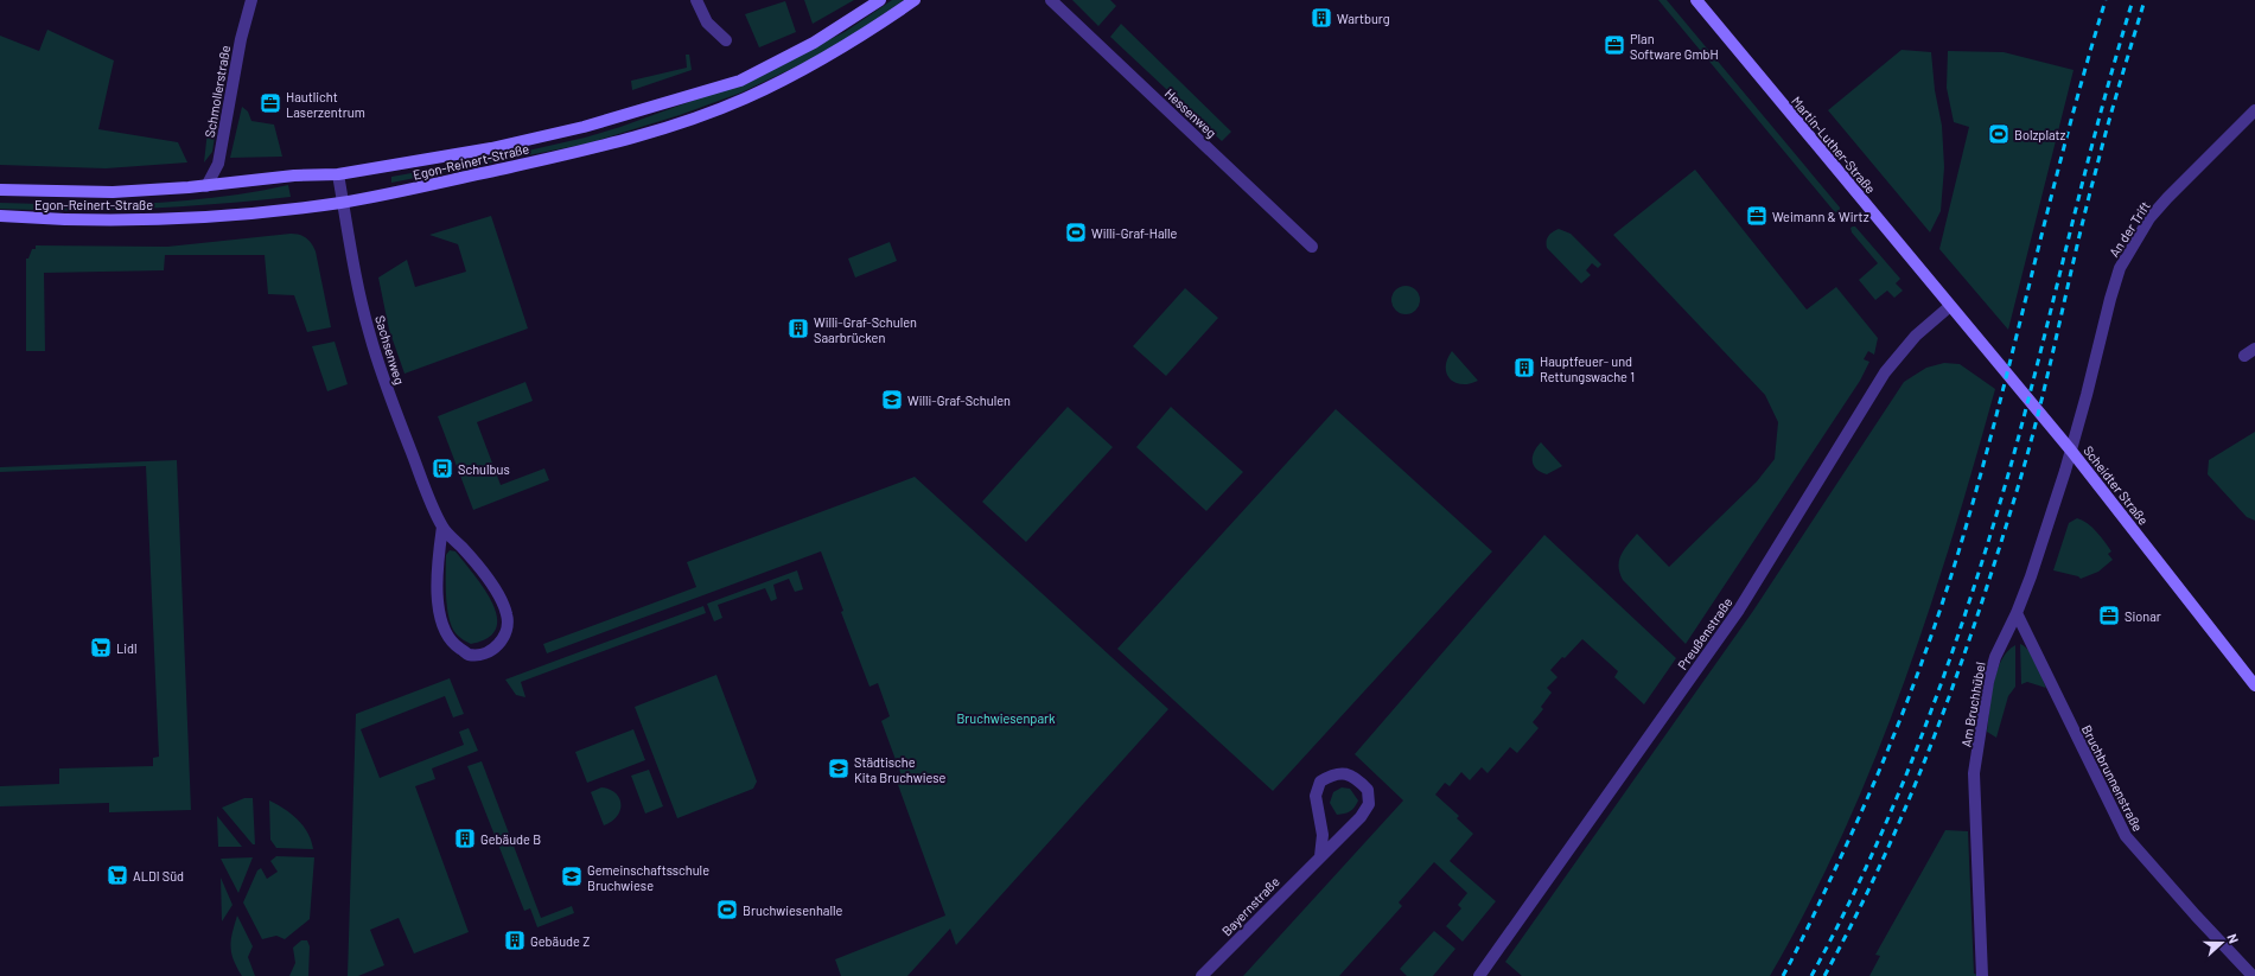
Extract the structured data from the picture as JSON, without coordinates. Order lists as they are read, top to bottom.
{
  "streets": {
    "main road": ["Martin-Luther-Straße", "Egon-Reinert-Straße", "Scheidter Straße"],
    "street": [
      "Schmollerstraße",
      "Hessenweg",
      "An der Trift",
      "Sachsenweg",
      "Preußenstraße",
      "Am Bruchhübel",
      "Bruchbrunnenstraße",
      "Bayernstraße"
    ]
  },
  "crossings": [
    ["Schmollerstraße", "Egon-Reinert-Straße"],
    ["Martin-Luther-Straße", "Scheidter Straße"],
    ["Martin-Luther-Straße", "Preußenstraße"],
    ["Egon-Reinert-Straße", "Sachsenweg"],
    ["An der Trift", "Scheidter Straße"],
    ["An der Trift", "Am Bruchhübel"],
    ["Scheidter Straße", "Preußenstraße"],
    ["Scheidter Straße", "Am Bruchhübel"],
    ["Am Bruchhübel", "Bruchbrunnenstraße"]
  ],
  "parks": ["Bruchwiesenpark"],
  "places": {
    "building": [
      "Wartburg",
      "Willi-Graf-Schulen Saarbrücken",
      "Hauptfeuer- und Rettungswache 1",
      "Gebäude B",
      "Gebäude Z"
    ],
    "office": [
      "Plan Software GmbH",
      "Hautlicht Laserzentrum",
      "Weimann & Wirtz",
      "Sionar"
    ],
    "sports": ["Bolzplatz", "Willi-Graf-Halle", "Bruchwiesenhalle"],
    "school or university": ["Willi-Graf-Schulen", "Städtische Kita Bruchwiese", "Gemeinschaftsschule Bruchwiese"],
    "bus stop": ["Schulbus"],
    "supermarket": ["Lidl", "ALDI Süd"]
  },
  "north": "right"
}
